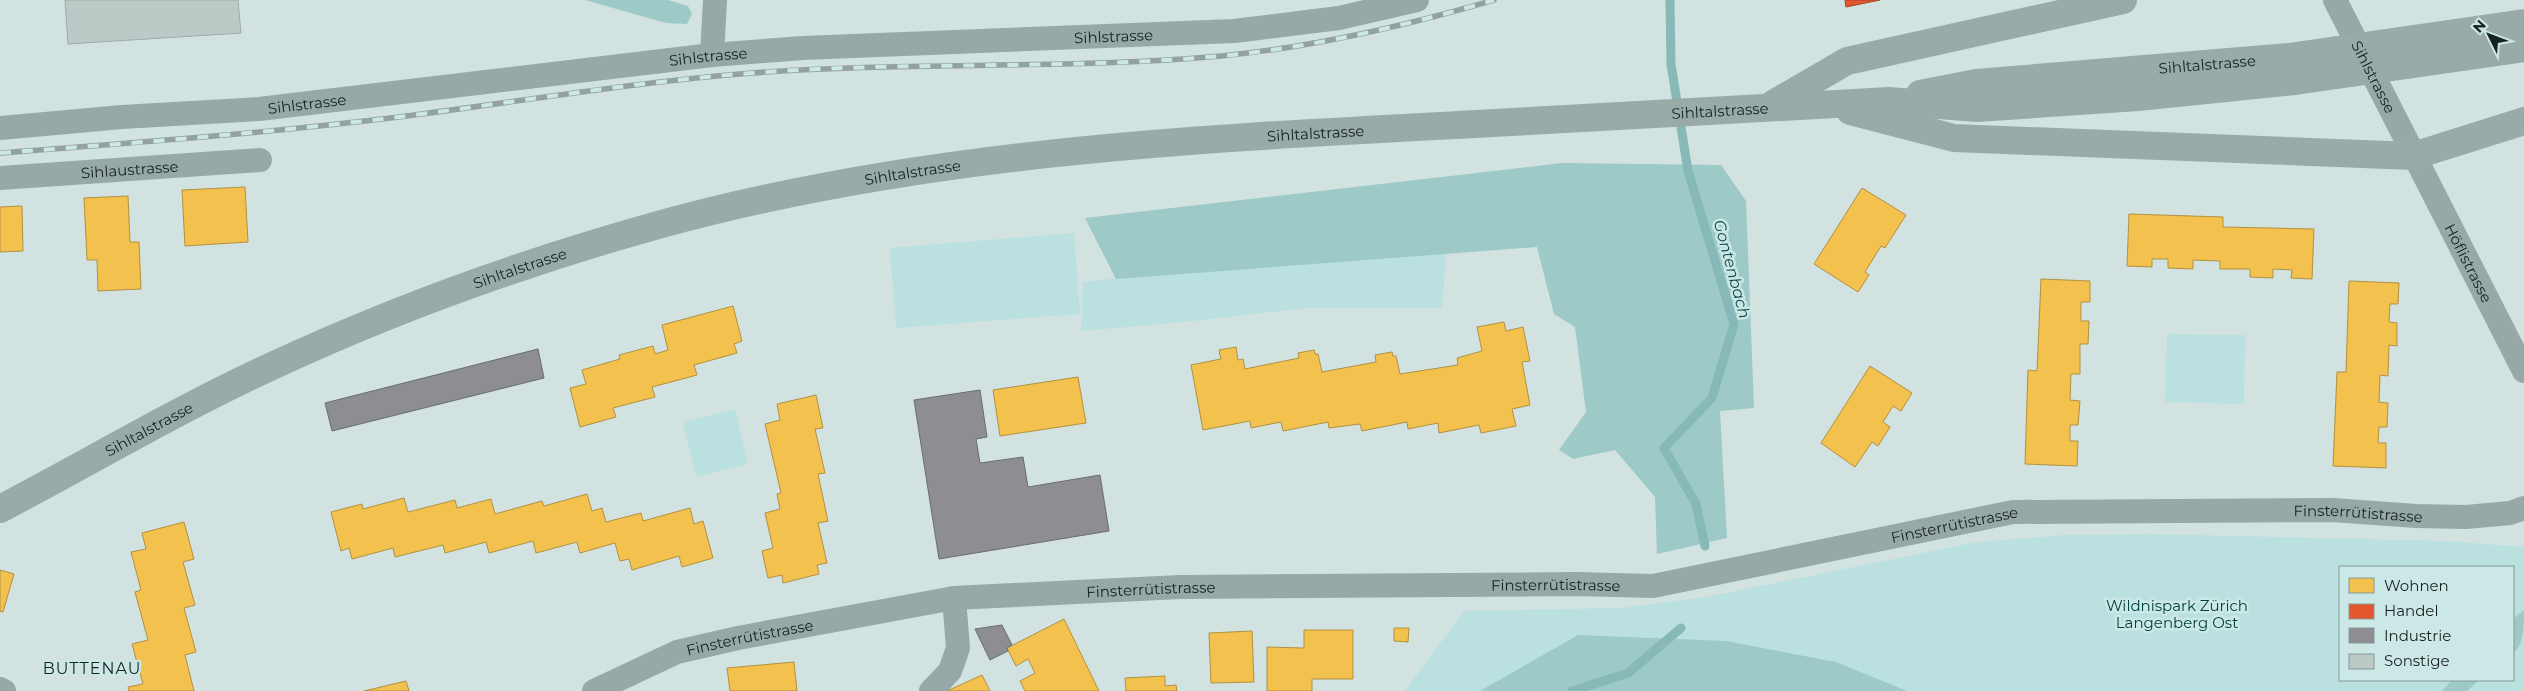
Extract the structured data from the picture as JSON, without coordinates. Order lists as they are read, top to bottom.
{
  "streets": {
    "main road": ["Sihltalstrasse"],
    "street": [
      "Sihlstrasse",
      "Sihlaustrasse",
      "Höflistrasse",
      "Finsterrütistrasse"
    ]
  },
  "crossings": [
    ["Sihlstrasse", "Höflistrasse"]
  ],
  "districts": ["BUTTENAU"],
  "water": ["Gontenbach"],
  "parks": ["Wildnispark Zürich Langenberg Ost"],
  "legend": [
    "Wohnen",
    "Handel",
    "Industrie",
    "Sonstige"
  ],
  "north": "top left"
}
